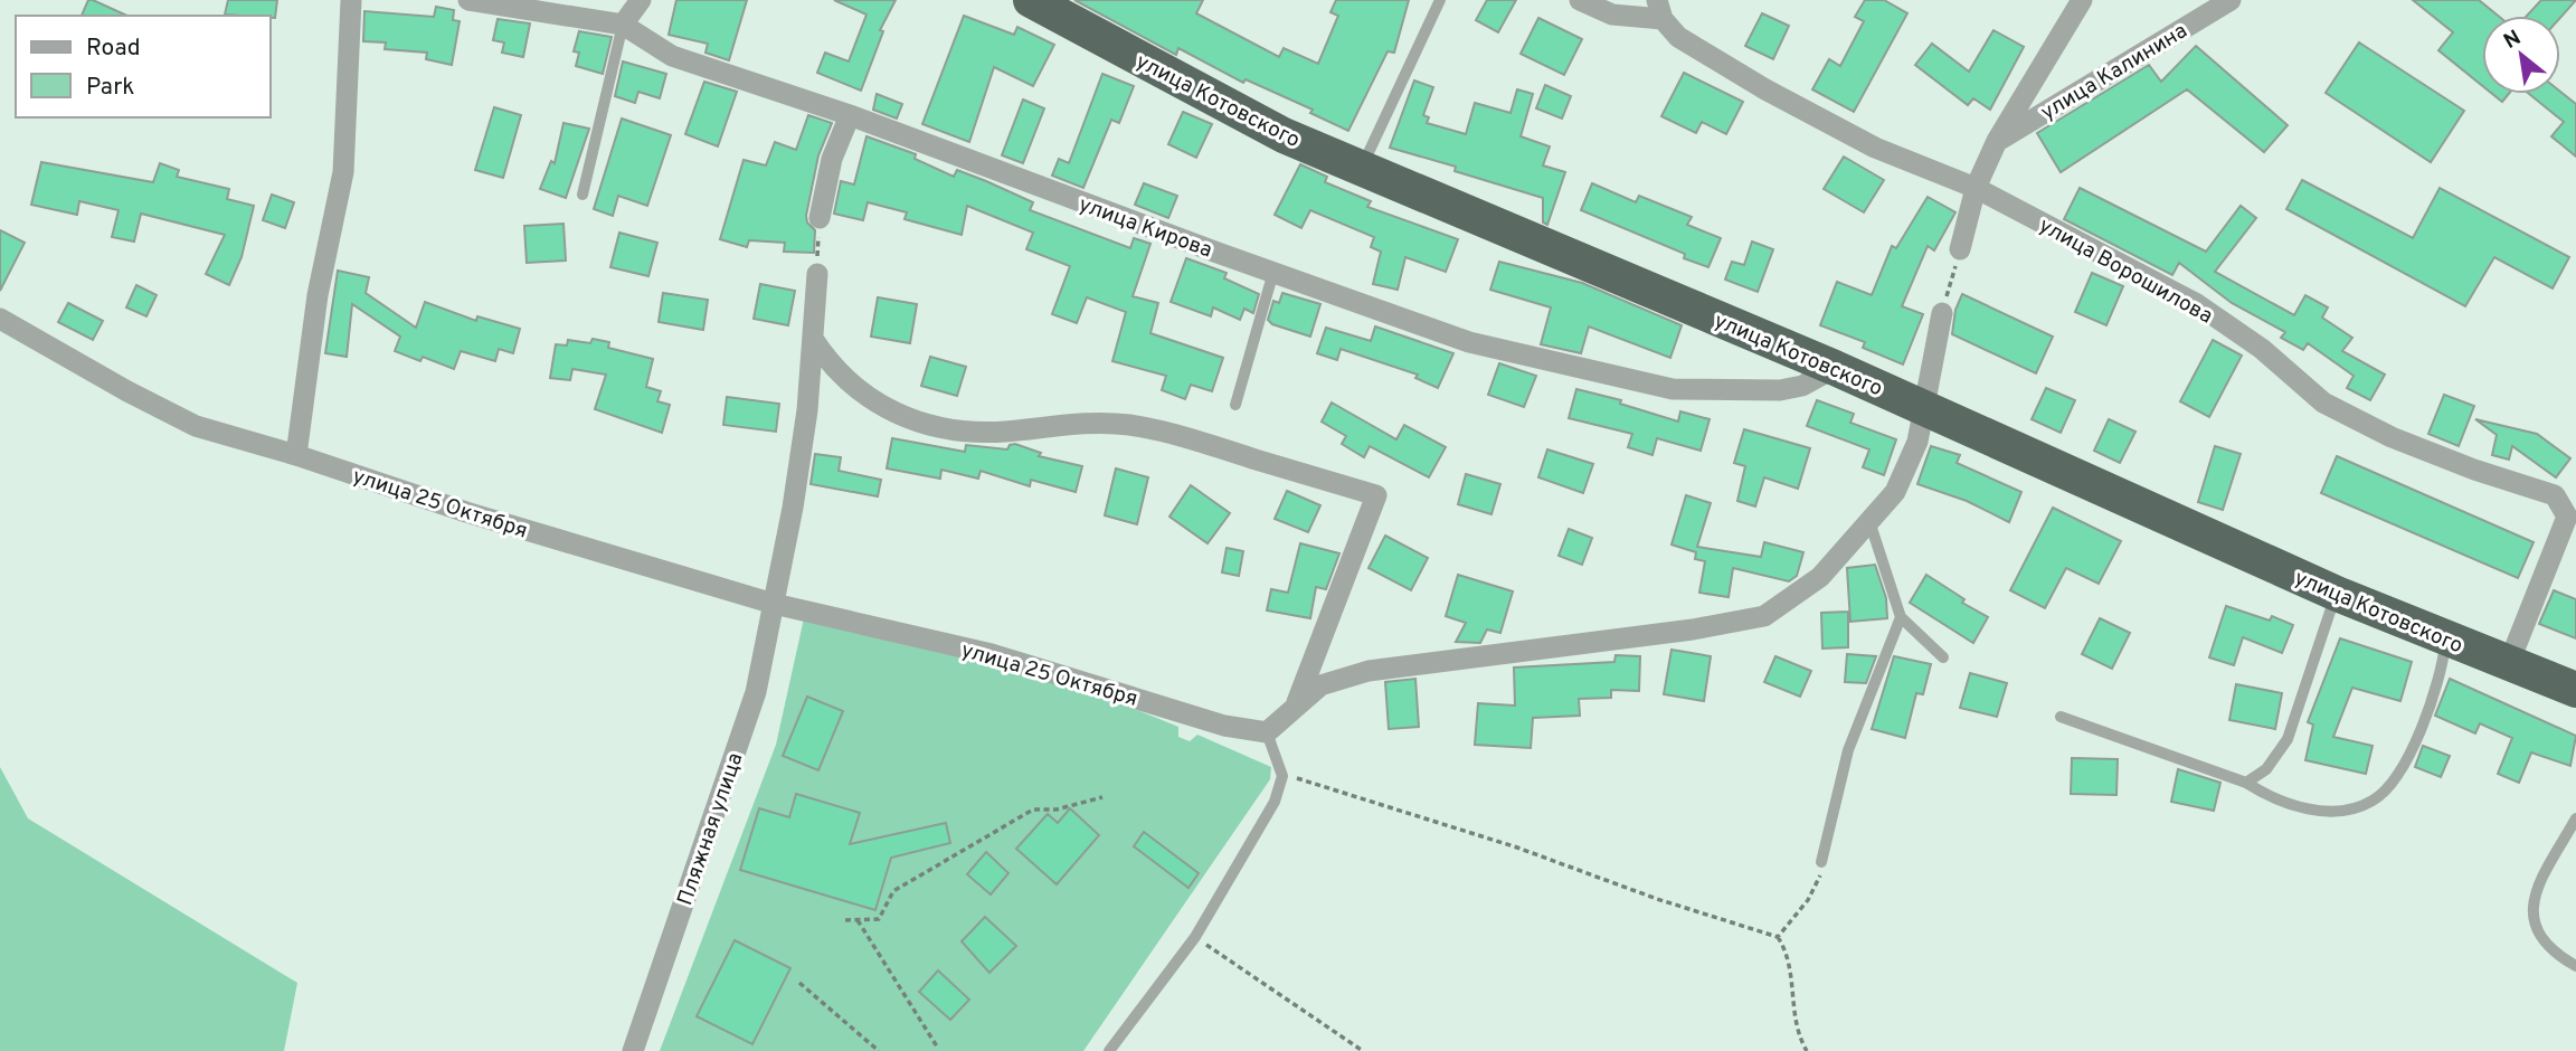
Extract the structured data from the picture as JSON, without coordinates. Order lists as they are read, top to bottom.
{
  "streets": {
    "highway": ["улица Котовского"],
    "street": [
      "улица Калинина",
      "улица Кирова",
      "улица Ворошилова",
      "улица 25 Октября",
      "Пляжная улица"
    ]
  },
  "crossings": [
    ["улица Котовского", "улица Кирова"],
    ["улица Котовского", "улица Ворошилова"],
    ["улица 25 Октября", "Пляжная улица"]
  ],
  "legend": ["Road", "Park"],
  "north": "top left"
}
